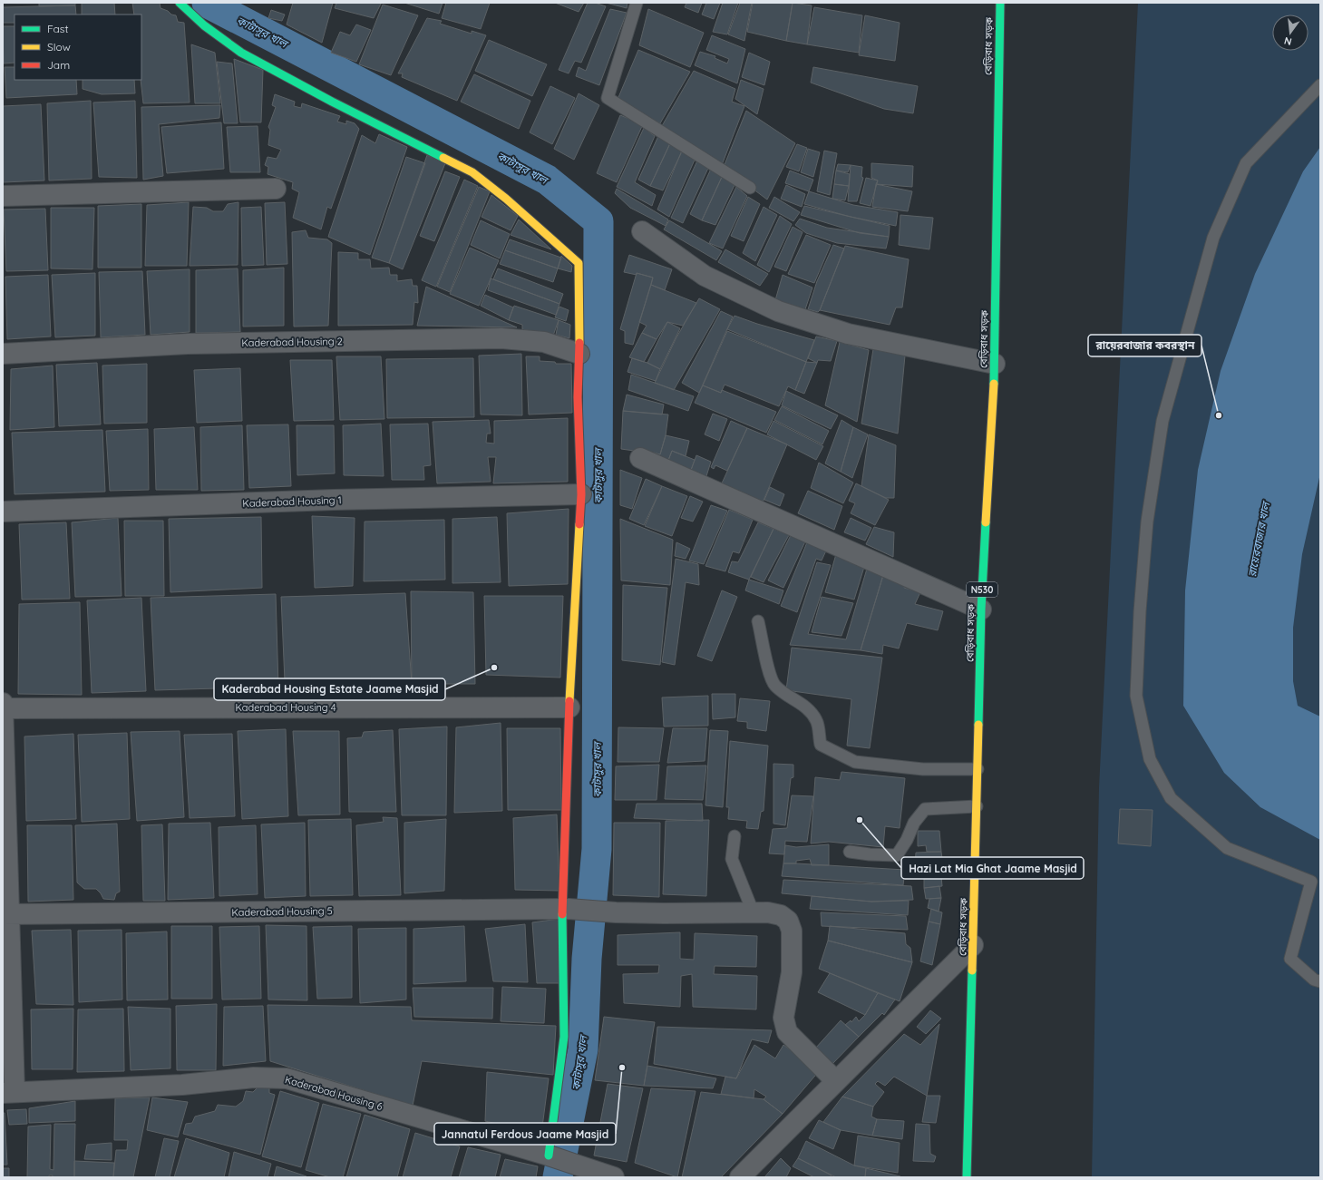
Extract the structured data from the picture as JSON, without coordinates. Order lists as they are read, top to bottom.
{
  "streets": {
    "main road": ["বেড়িবাধ সড়ক", "N530"],
    "street": [
      "Kaderabad Housing 2",
      "Kaderabad Housing 1",
      "Kaderabad Housing 4",
      "Kaderabad Housing 5",
      "Kaderabad Housing 6"
    ]
  },
  "water": ["কাটাসুর খাল", "রায়েরবাজার খাল"],
  "places": [
    "রায়েরবাজার কবরস্থান",
    "Kaderabad Housing Estate Jaame Masjid",
    "Hazi Lat Mia Ghat Jaame Masjid",
    "Jannatul Ferdous Jaame Masjid"
  ],
  "legend": ["Fast", "Slow", "Jam"],
  "north": "bottom"
}
